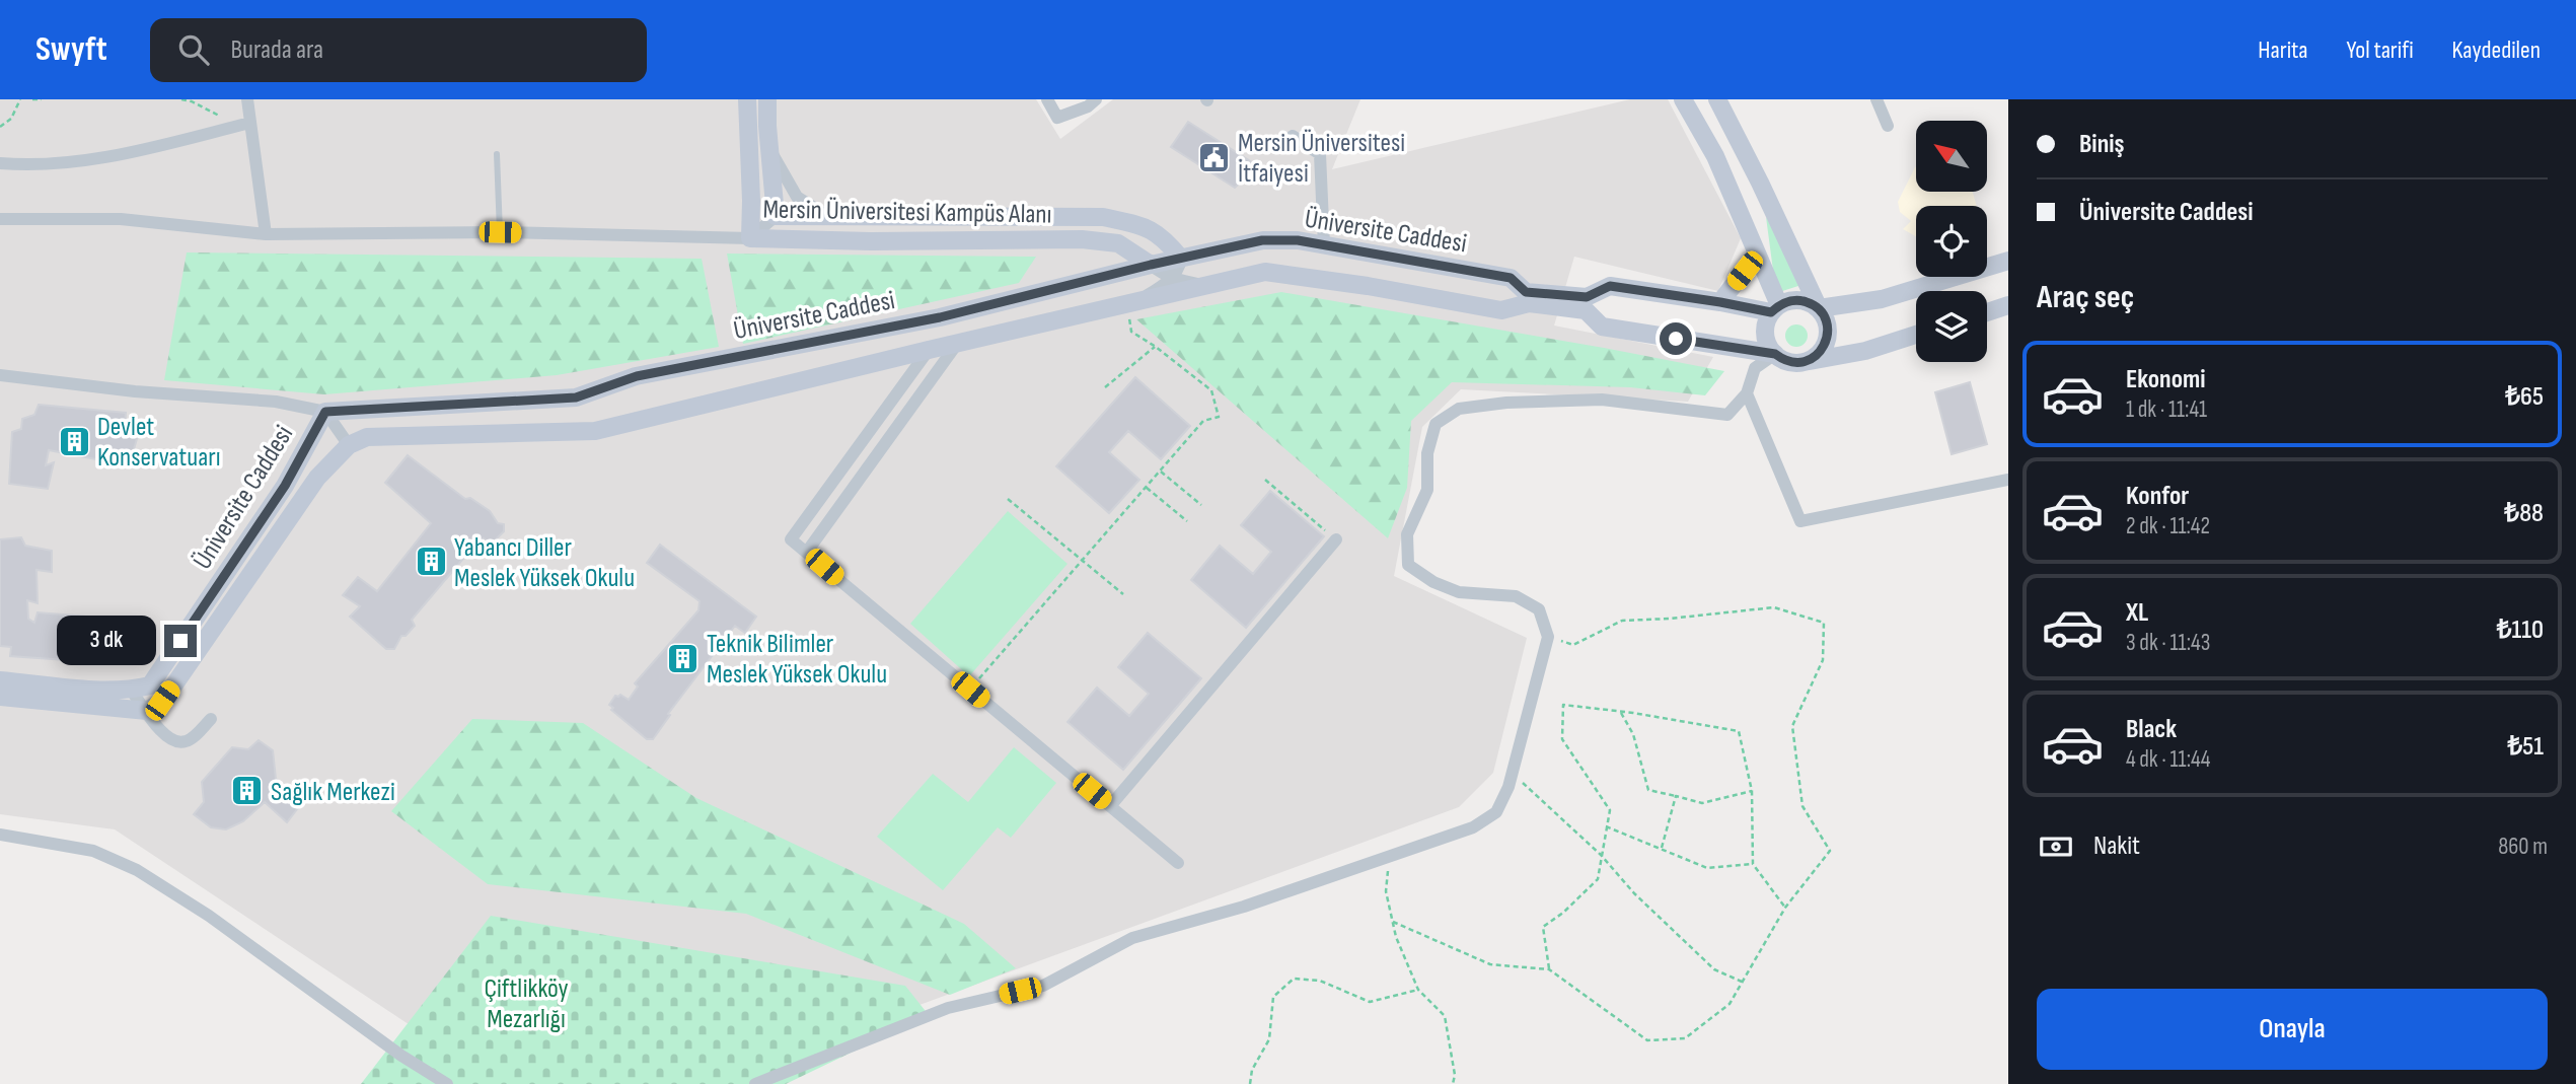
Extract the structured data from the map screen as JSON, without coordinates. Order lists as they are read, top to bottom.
{
  "streets": {
    "main road": ["Mersin Üniversitesi Kampüs Alanı", "Üniversite Caddesi"]
  },
  "crossings": [
    ["Mersin Üniversitesi Kampüs Alanı", "Üniversite Caddesi"]
  ],
  "parks": ["Çiftlikköy Mezarlığı"],
  "places": {
    "public building": ["Mersin Üniversitesi İtfaiyesi"],
    "building": [
      "Devlet Konservatuarı",
      "Yabancı Diller Meslek Yüksek Okulu",
      "Teknik Bilimler Meslek Yüksek Okulu",
      "Sağlık Merkezi"
    ]
  },
  "north": "top left",
  "page": {
    "header": "Swyft",
    "search": "Burada ara",
    "nav": ["Harita", "Yol tarifi", "Kaydedilen"],
    "banner": ["Biniş", "Üniversite Caddesi"],
    "heading": "Araç seç",
    "list": [
      {
        "name": "Ekonomi",
        "note": "1 dk · 11:41",
        "value": "₺65"
      },
      {
        "name": "Konfor",
        "note": "2 dk · 11:42",
        "value": "₺88"
      },
      {
        "name": "XL",
        "note": "3 dk · 11:43",
        "value": "₺110"
      },
      {
        "name": "Black",
        "note": "4 dk · 11:44",
        "value": "₺51"
      }
    ],
    "bubble": "3 dk",
    "pay": ["Nakit", "860 m"],
    "buttons": "Onayla"
  }
}
